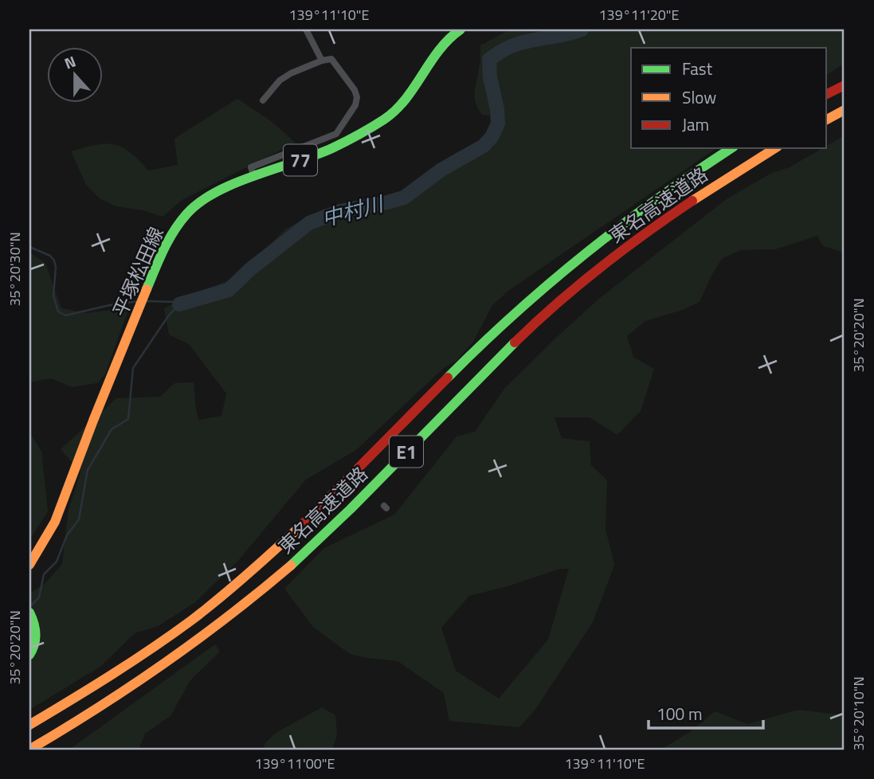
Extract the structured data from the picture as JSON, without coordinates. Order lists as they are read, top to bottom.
{
  "streets": {
    "main road": [
      "77",
      "東名高速道路",
      "平塚松田線",
      "E1"
    ]
  },
  "water": ["中村川"],
  "legend": ["Fast", "Slow", "Jam"],
  "scale_bar": "100 m",
  "north": "top",
  "coordinates": [
    "139°11'10\"E",
    "139°11'20\"E",
    "35°20'30\"N",
    "35°20'20\"N",
    "35°20'10\"N",
    "139°11'00\"E"
  ]
}
